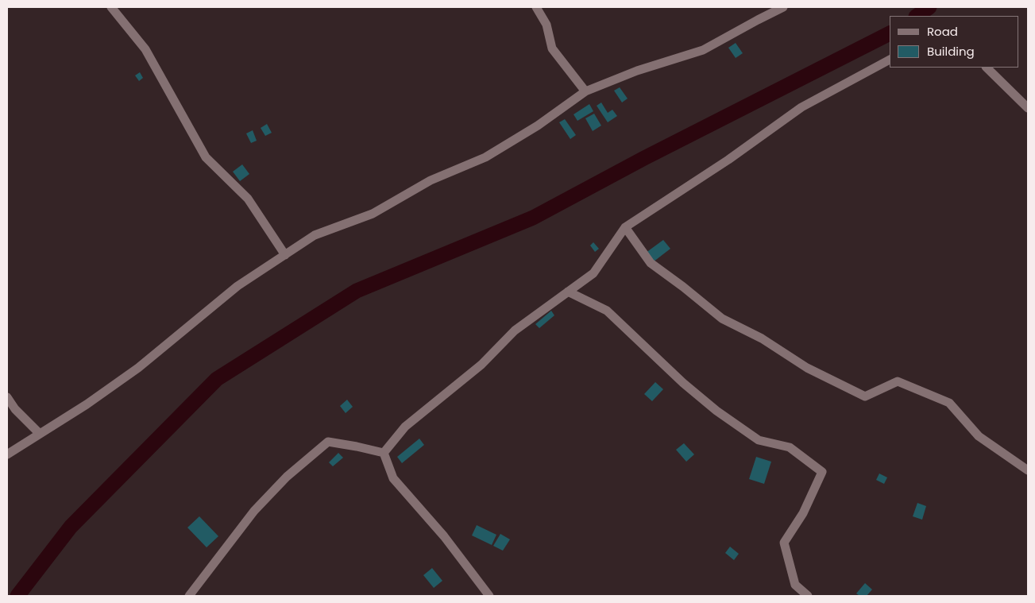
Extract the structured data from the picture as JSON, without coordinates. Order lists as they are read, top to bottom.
{
  "legend": ["Road", "Building"]
}
